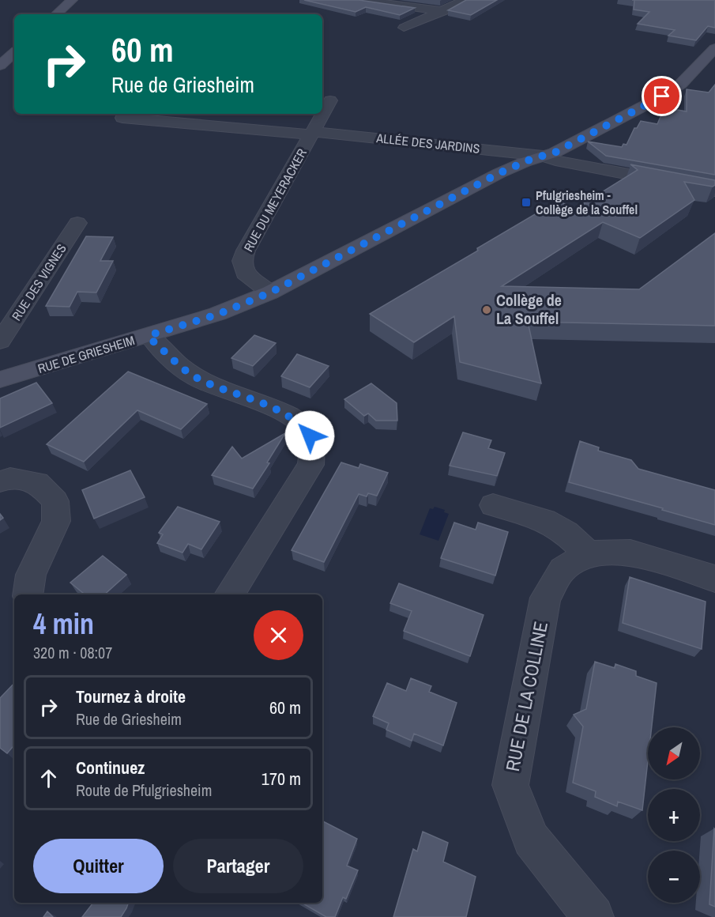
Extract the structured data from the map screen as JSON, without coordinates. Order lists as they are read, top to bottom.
{
  "streets": {
    "street": [
      "ALLÉE DES JARDINS",
      "RUE DU MEYERACKER",
      "RUE DES VIGNES",
      "RUE DE GRIESHEIM",
      "RUE DE LA COLLINE"
    ]
  },
  "crossings": [
    ["ALLÉE DES JARDINS", "RUE DU MEYERACKER"],
    ["ALLÉE DES JARDINS", "RUE DE GRIESHEIM"],
    ["RUE DU MEYERACKER", "RUE DE GRIESHEIM"]
  ],
  "places": {
    "transit": ["Pfulgriesheim - Collège de la Souffel"],
    "other": ["Collège de La Souffel"]
  },
  "north": "bottom left",
  "page": {
    "turn": ["60 m", "Rue de Griesheim"],
    "heading": ["4 min", "320 m · 08:07"],
    "list": [
      {
        "name": "Tournez à droite",
        "note": "Rue de Griesheim",
        "value": "60 m"
      },
      {
        "name": "Continuez",
        "note": "Route de Pfulgriesheim",
        "value": "170 m"
      }
    ],
    "map_buttons": ["+", "−"],
    "buttons": ["Quitter", "Partager"]
  }
}
